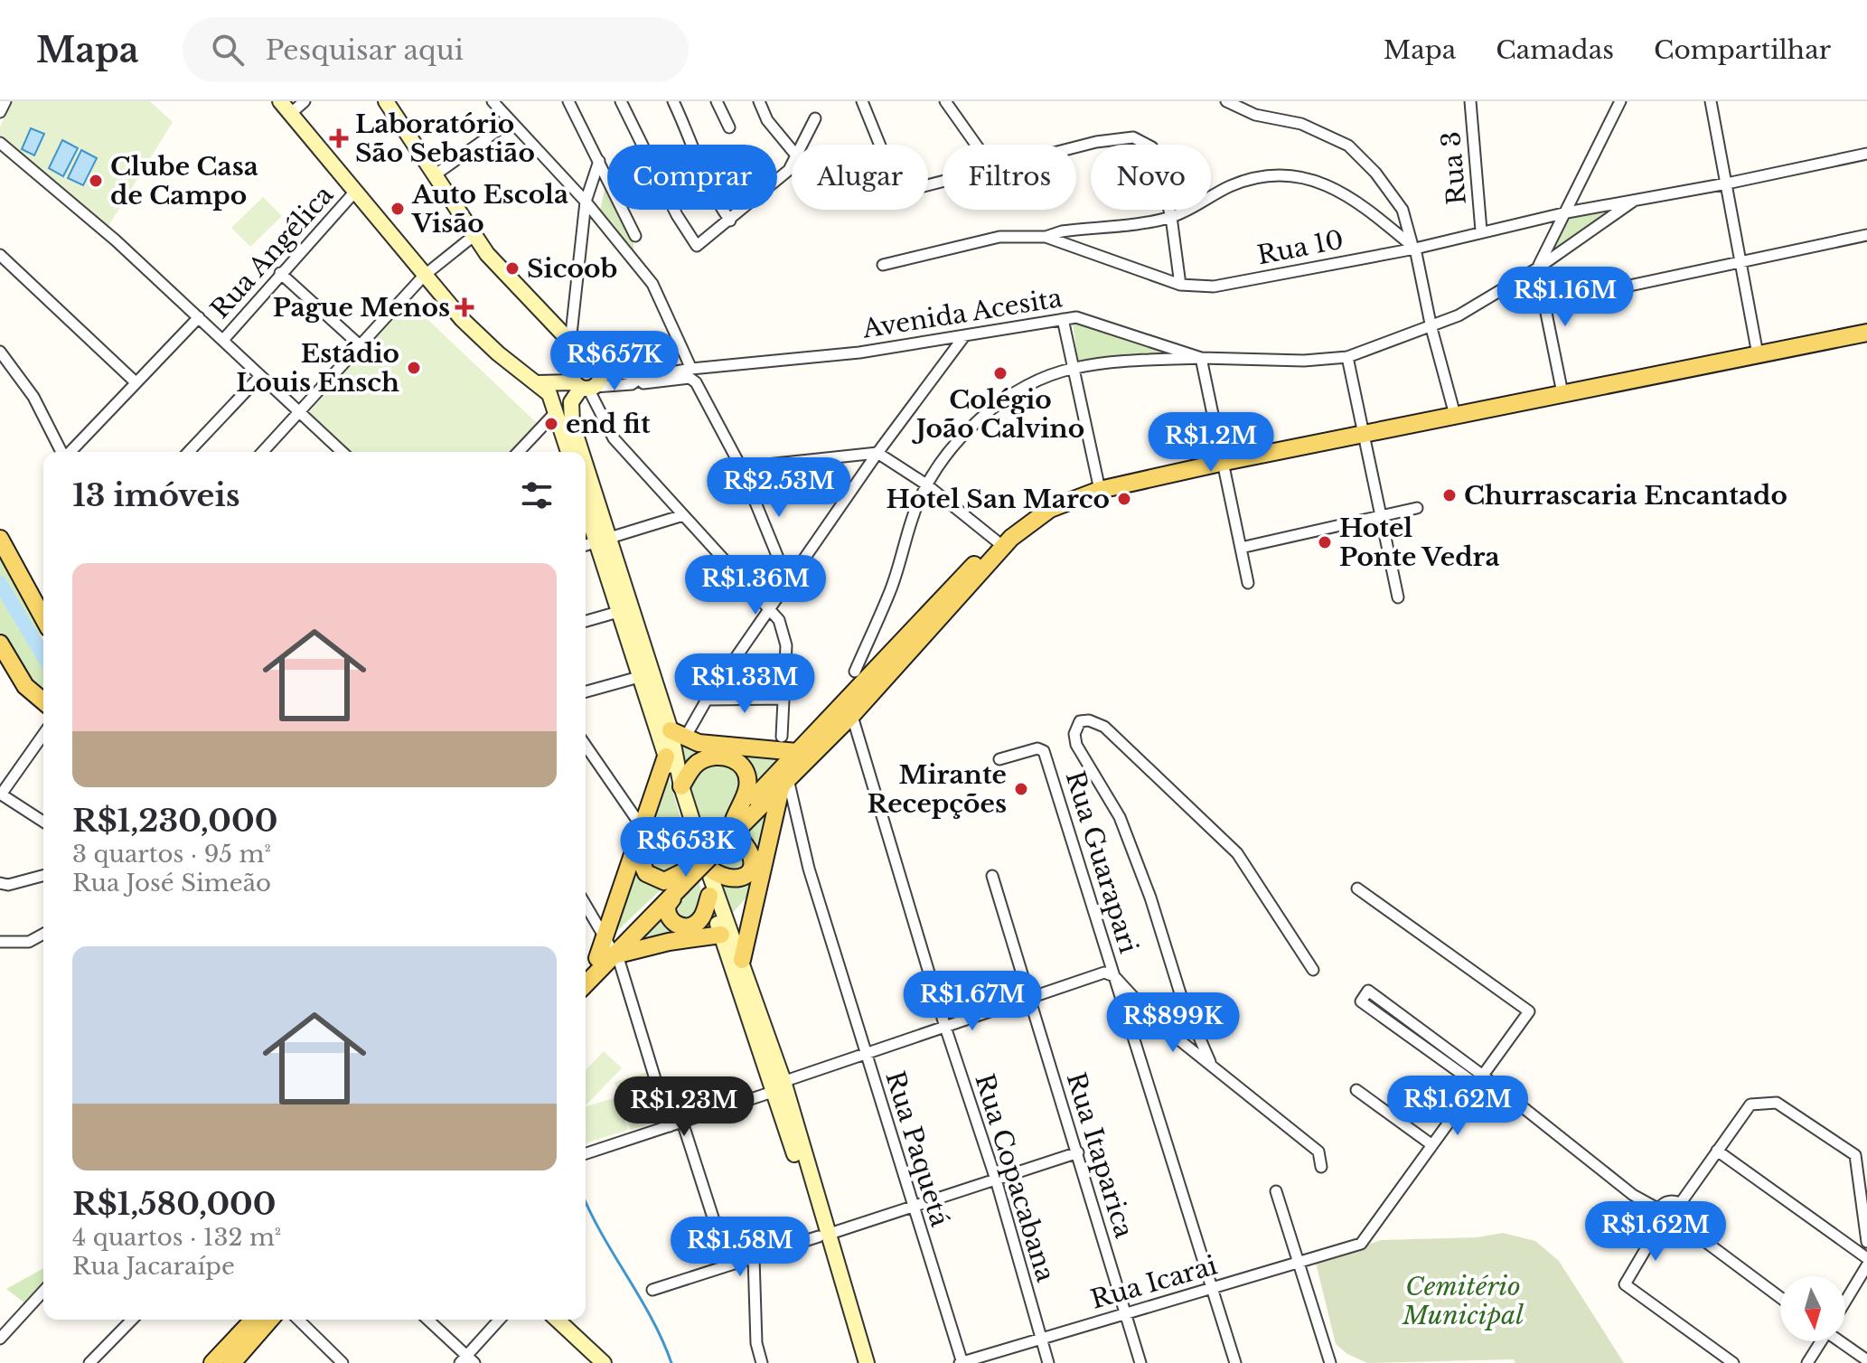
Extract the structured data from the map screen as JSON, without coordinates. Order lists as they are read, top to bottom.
{
  "streets": {
    "street": [
      "Rua 3",
      "Rua 10",
      "Rua Angélica",
      "Avenida Acesita",
      "Rua Guarapari",
      "Rua Paquetá",
      "Rua Itaparica",
      "Rua Copacabana",
      "Rua Icarai"
    ]
  },
  "crossings": [
    ["Rua 3", "Rua 10"],
    ["Rua 10", "Avenida Acesita"],
    ["Rua Guarapari", "Rua Icarai"],
    ["Rua Paquetá", "Rua Icarai"],
    ["Rua Itaparica", "Rua Icarai"],
    ["Rua Copacabana", "Rua Icarai"]
  ],
  "parks": ["Cemitério Municipal"],
  "places": {
    "health": ["Laboratório São Sebastião", "Pague Menos"],
    "other": [
      "Clube Casa de Campo",
      "Auto Escola Visão",
      "Sicoob",
      "Estádio Louis Ensch",
      "Colégio João Calvino",
      "end fit",
      "Churrascaria Encantado",
      "Hotel San Marco",
      "Hotel Ponte Vedra",
      "Mirante Recepções"
    ]
  },
  "north": "bottom",
  "page": {
    "header": "Mapa",
    "search": "Pesquisar aqui",
    "nav": ["Mapa", "Camadas", "Compartilhar"],
    "chip": [
      "Comprar",
      "Alugar",
      "Filtros",
      "Novo"
    ],
    "price": [
      "R$1.16M",
      "R$657K",
      "R$1.2M",
      "R$2.53M",
      "R$1.36M",
      "R$1.33M",
      "R$653K",
      "R$1.67M",
      "R$899K",
      "R$1.62M",
      "R$1.23M",
      "R$1.62M",
      "R$1.58M"
    ],
    "heading": "13 imóveis",
    "list": [
      {
        "name": "R$1,230,000",
        "note": "3 quartos · 95 m² · Rua José Simeão"
      },
      {
        "name": "R$1,580,000",
        "note": "4 quartos · 132 m² · Rua Jacaraípe"
      }
    ]
  }
}
